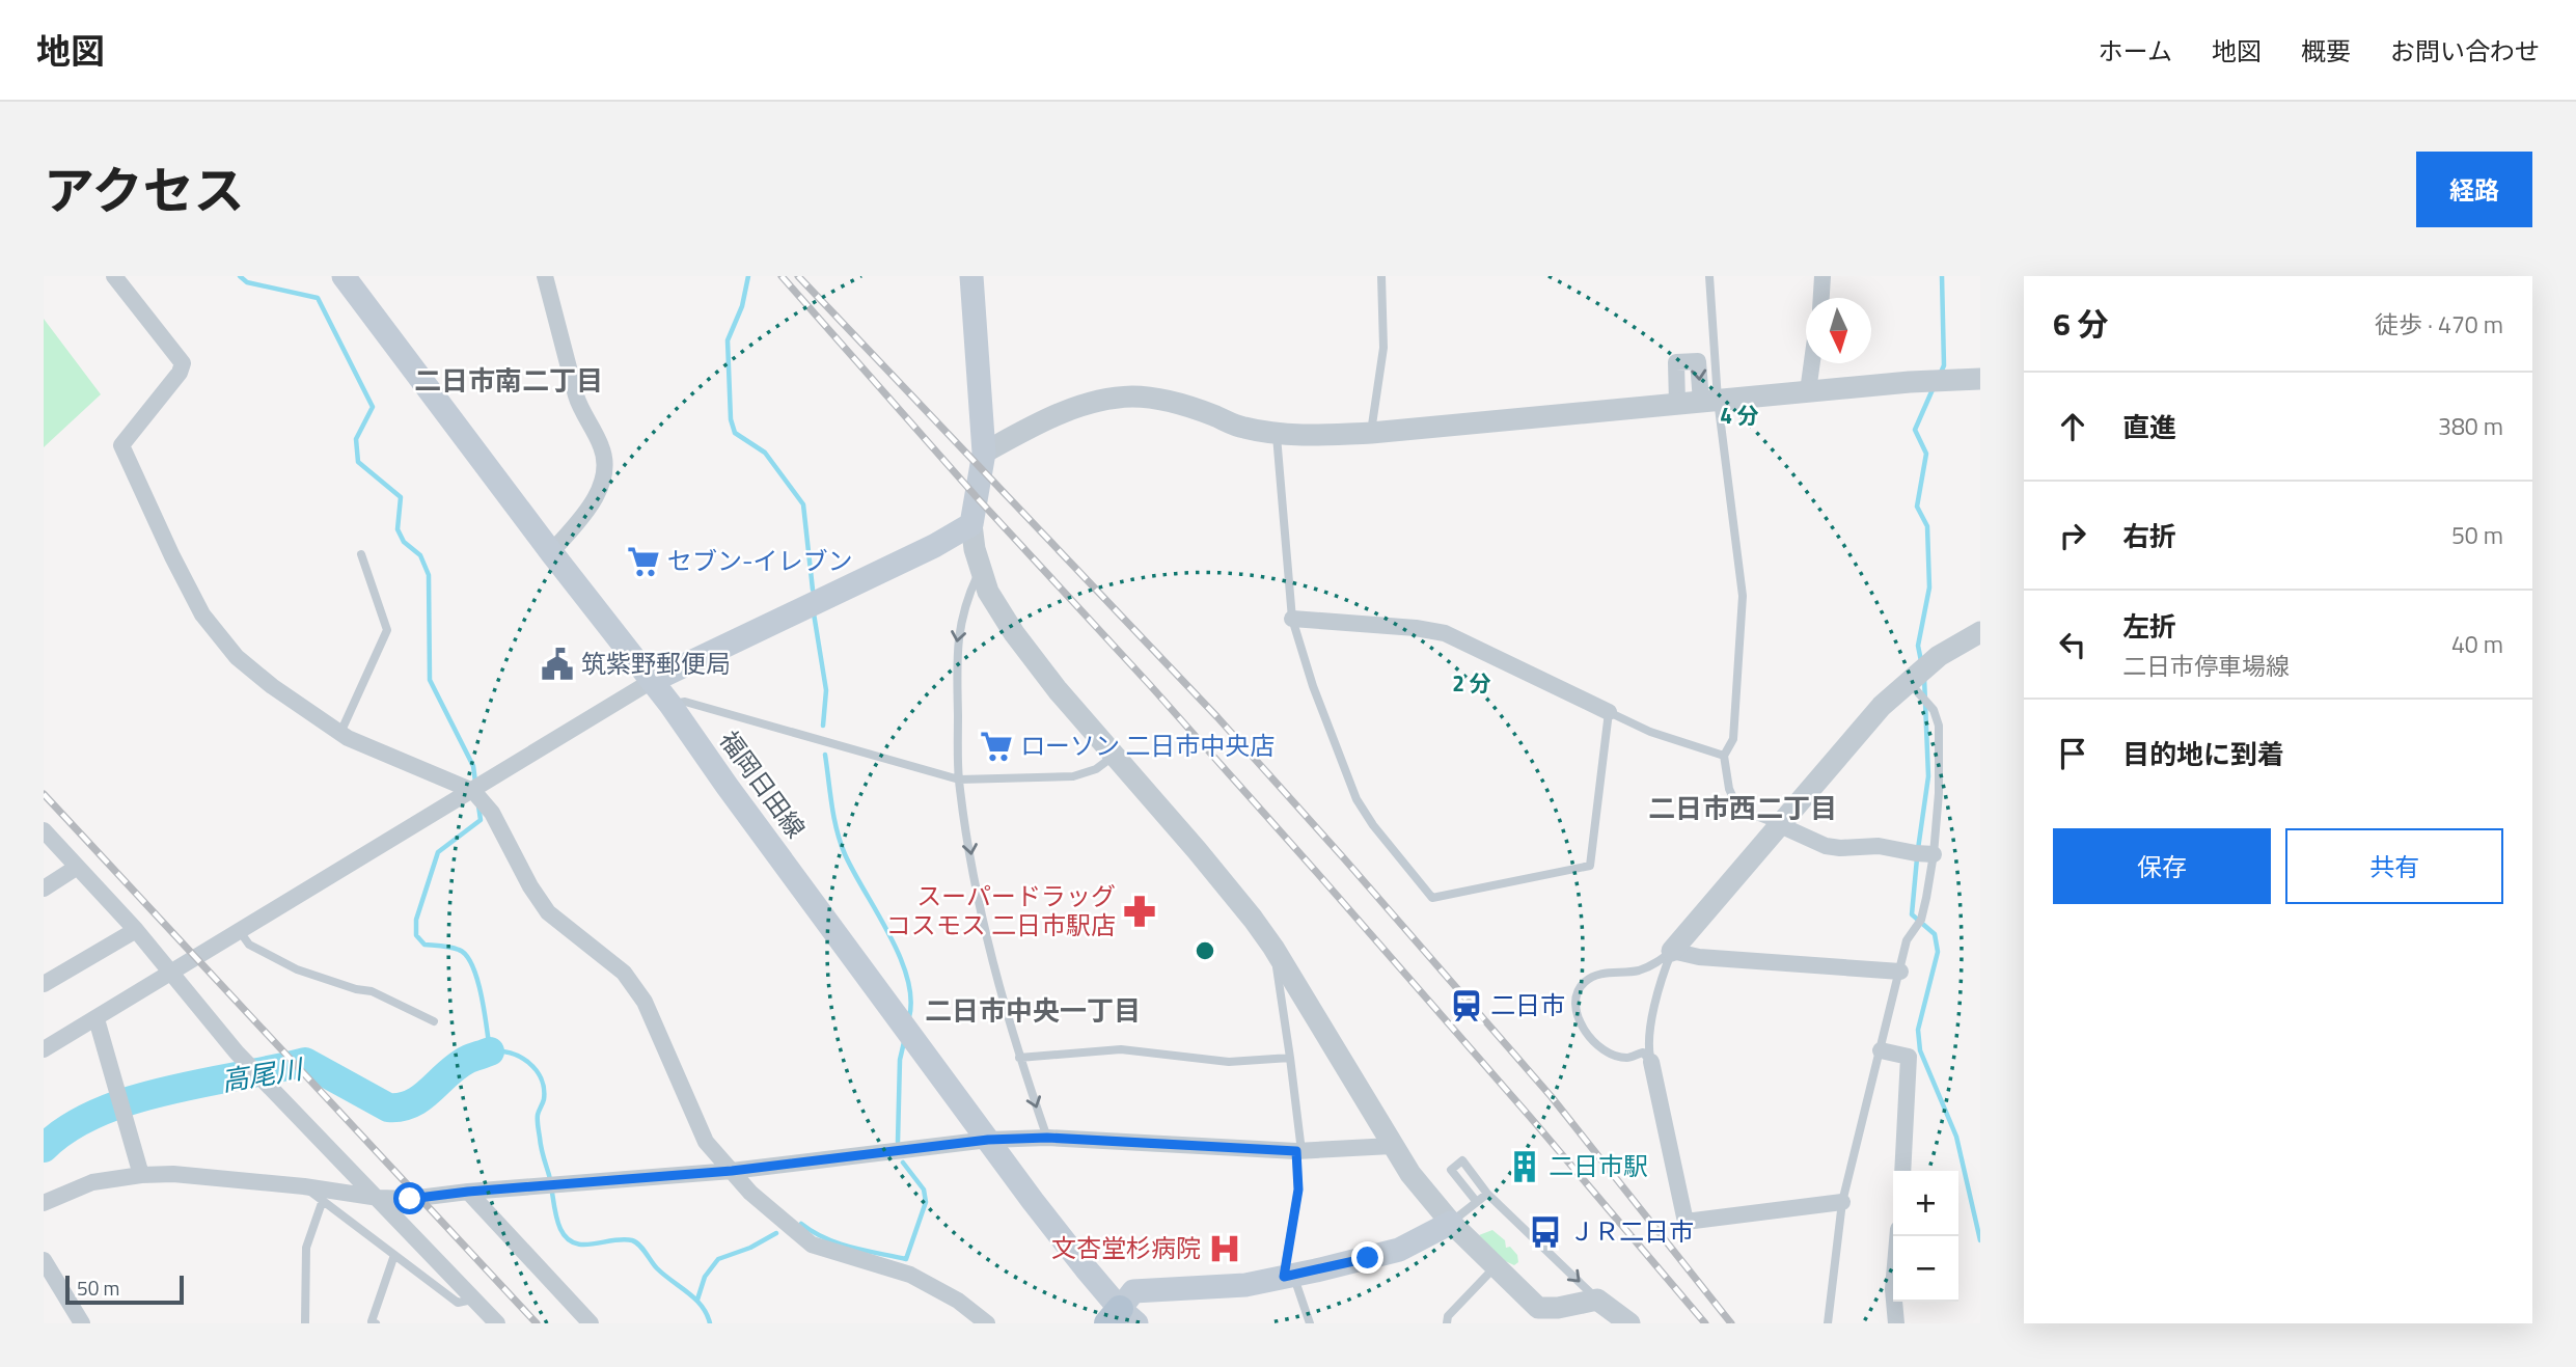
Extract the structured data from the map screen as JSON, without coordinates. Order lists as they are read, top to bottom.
{
  "streets": {
    "main road": ["福岡日田線"]
  },
  "districts": ["二日市南二丁目", "二日市西二丁目", "二日市中央一丁目"],
  "water": ["高尾川"],
  "places": {
    "supermarket": ["セブン-イレブン", "ローソン 二日市中央店"],
    "public building": ["筑紫野郵便局"],
    "pharmacy": ["スーパードラッグ コスモス 二日市駅店"],
    "station": ["二日市"],
    "building": ["二日市駅"],
    "bus stop": ["ＪＲ二日市"],
    "hospital": ["文杏堂杉病院"]
  },
  "scale_bar": "50 m",
  "north": "bottom",
  "page": {
    "header": "地図",
    "nav": [
      "ホーム",
      "地図",
      "概要",
      "お問い合わせ"
    ],
    "title": "アクセス",
    "buttons": [
      "経路",
      ["保存", "共有"]
    ],
    "heading": ["6 分", "徒歩 · 470 m"],
    "list": [
      ["直進", "380 m"],
      ["右折", "50 m"],
      ["左折", "二日市停車場線", "40 m"],
      "目的地に到着"
    ],
    "map_buttons": ["+", "−"],
    "scale": "50 m"
  },
  "rings": ["4 分", "2 分"]
}
